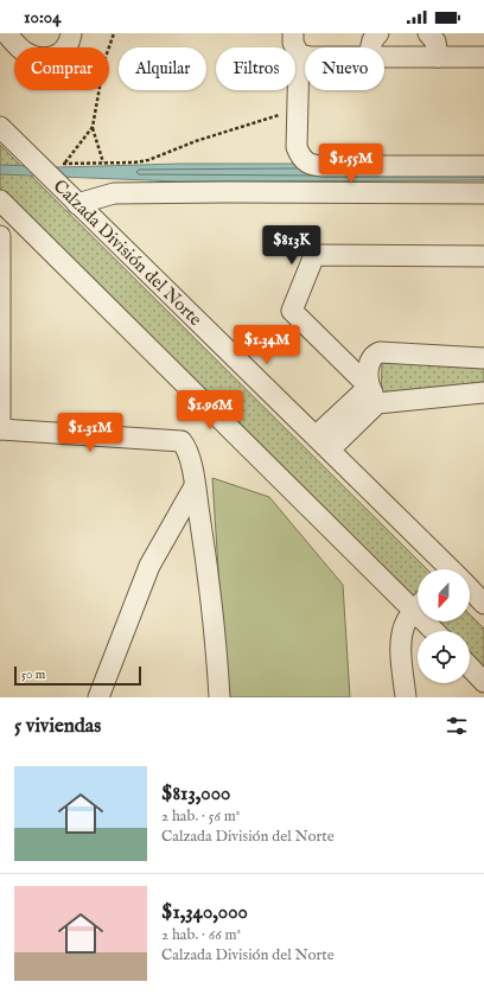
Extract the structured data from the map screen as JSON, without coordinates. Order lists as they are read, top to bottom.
{
  "streets": {
    "street": ["Calzada División del Norte"]
  },
  "scale_bar": "50 m",
  "north": "bottom",
  "page": {
    "status": "10:04",
    "chip": [
      "Comprar",
      "Alquilar",
      "Filtros",
      "Nuevo"
    ],
    "price": [
      "$1.55M",
      "$813K",
      "$1.34M",
      "$1.96M",
      "$1.31M"
    ],
    "scale": "50 m",
    "heading": "5 viviendas",
    "list": [
      {
        "name": "$813,000",
        "note": "2 hab. · 56 m² · Calzada División del Norte"
      },
      {
        "name": "$1,340,000",
        "note": "2 hab. · 66 m² · Calzada División del Norte"
      }
    ]
  }
}
